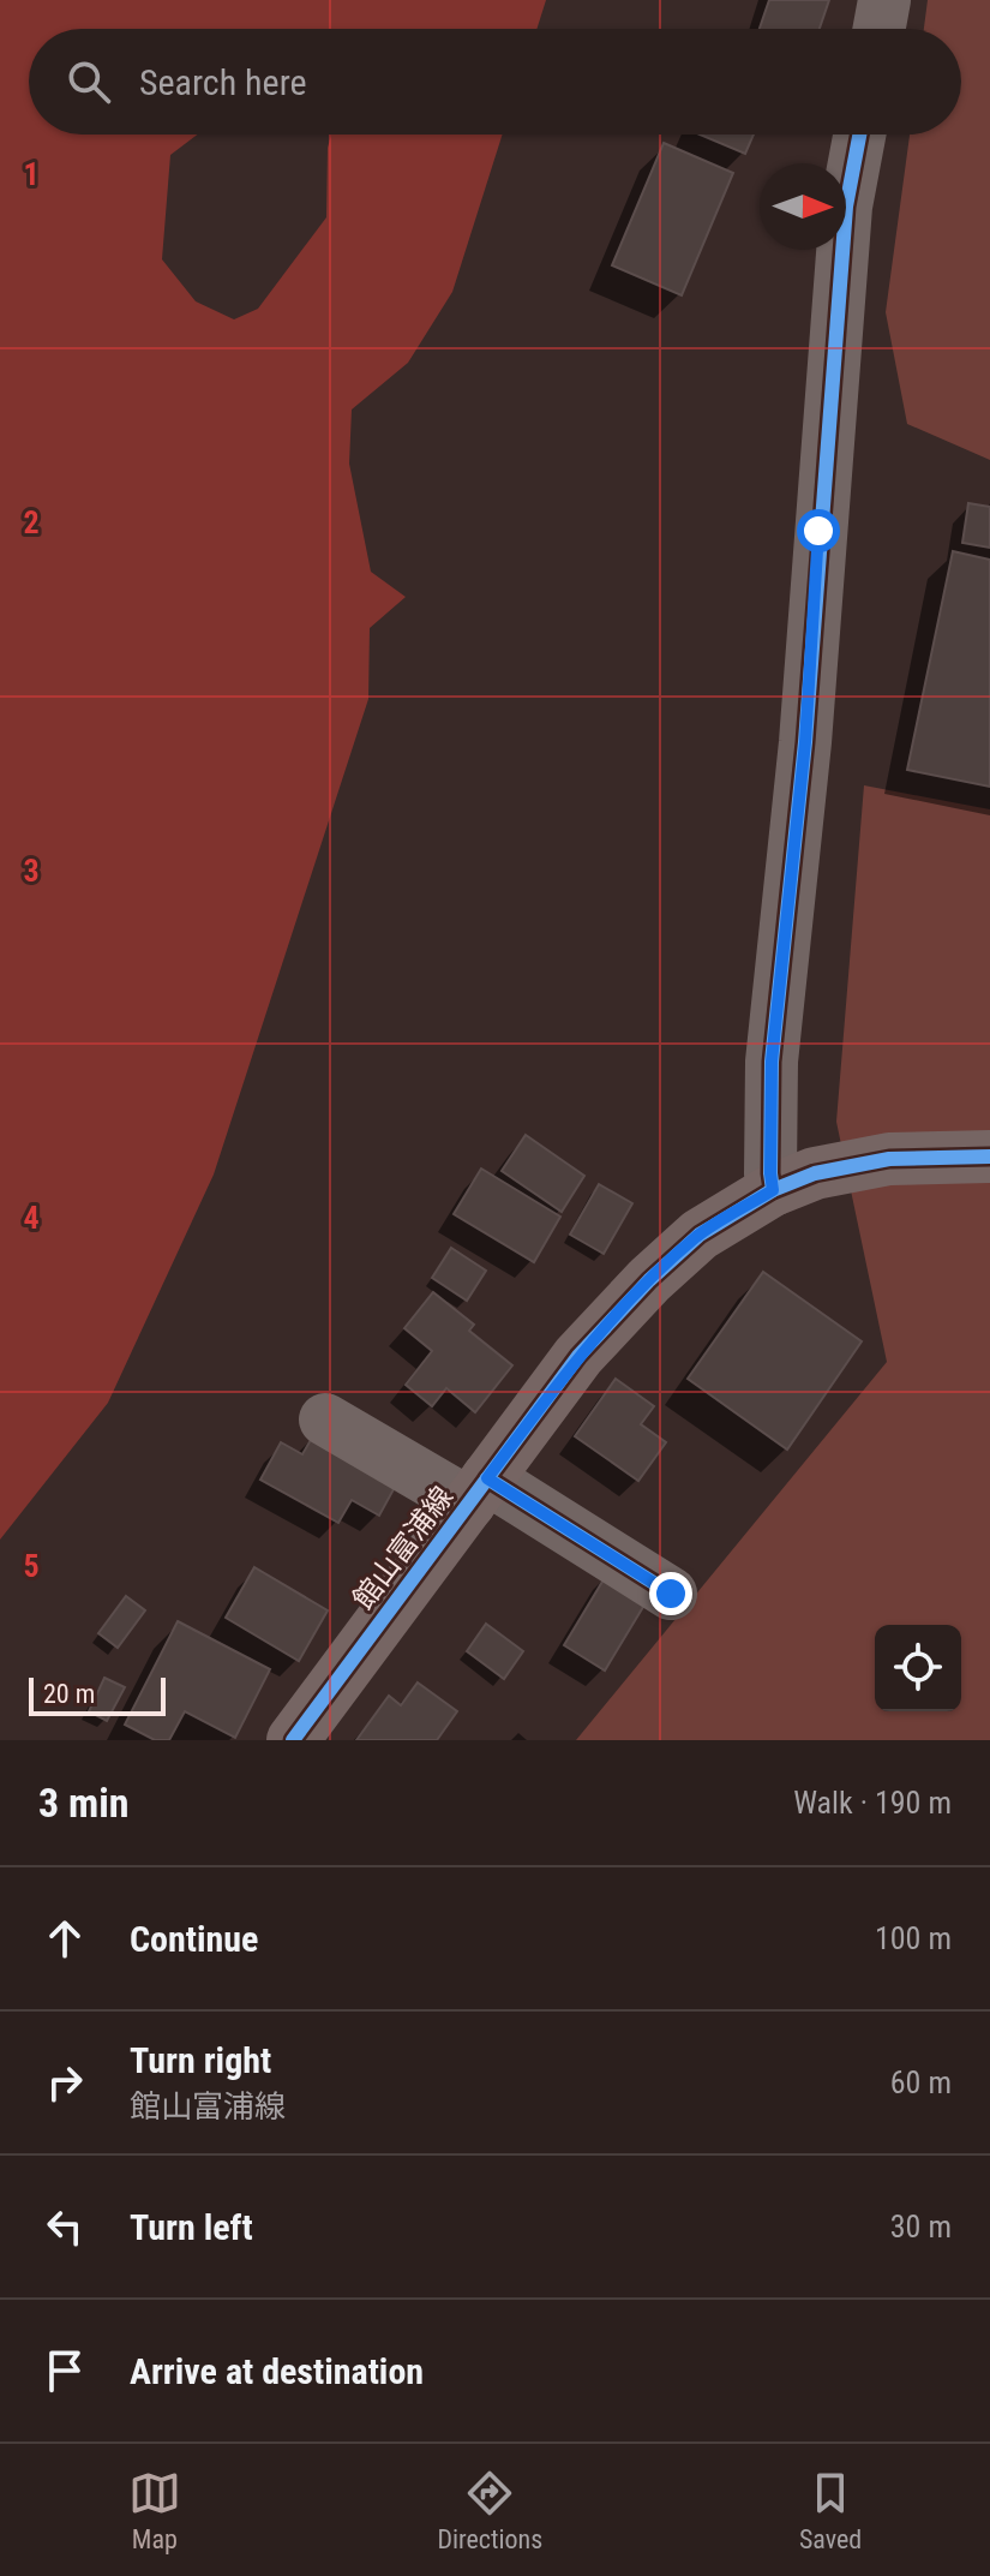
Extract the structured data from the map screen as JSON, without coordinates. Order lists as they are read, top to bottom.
{
  "streets": {
    "main road": ["館山富浦線"]
  },
  "scale_bar": "20 m",
  "north": "right",
  "page": {
    "search": "Search here",
    "scale": "20 m",
    "heading": ["3 min", "Walk · 190 m"],
    "list": [
      ["Continue", "100 m"],
      ["Turn right", "館山富浦線", "60 m"],
      ["Turn left", "30 m"],
      "Arrive at destination"
    ],
    "nav": ["Map", "Directions", "Saved"]
  },
  "grid": {
    "rows": [
      "1",
      "2",
      "3",
      "4",
      "5"
    ]
  }
}
